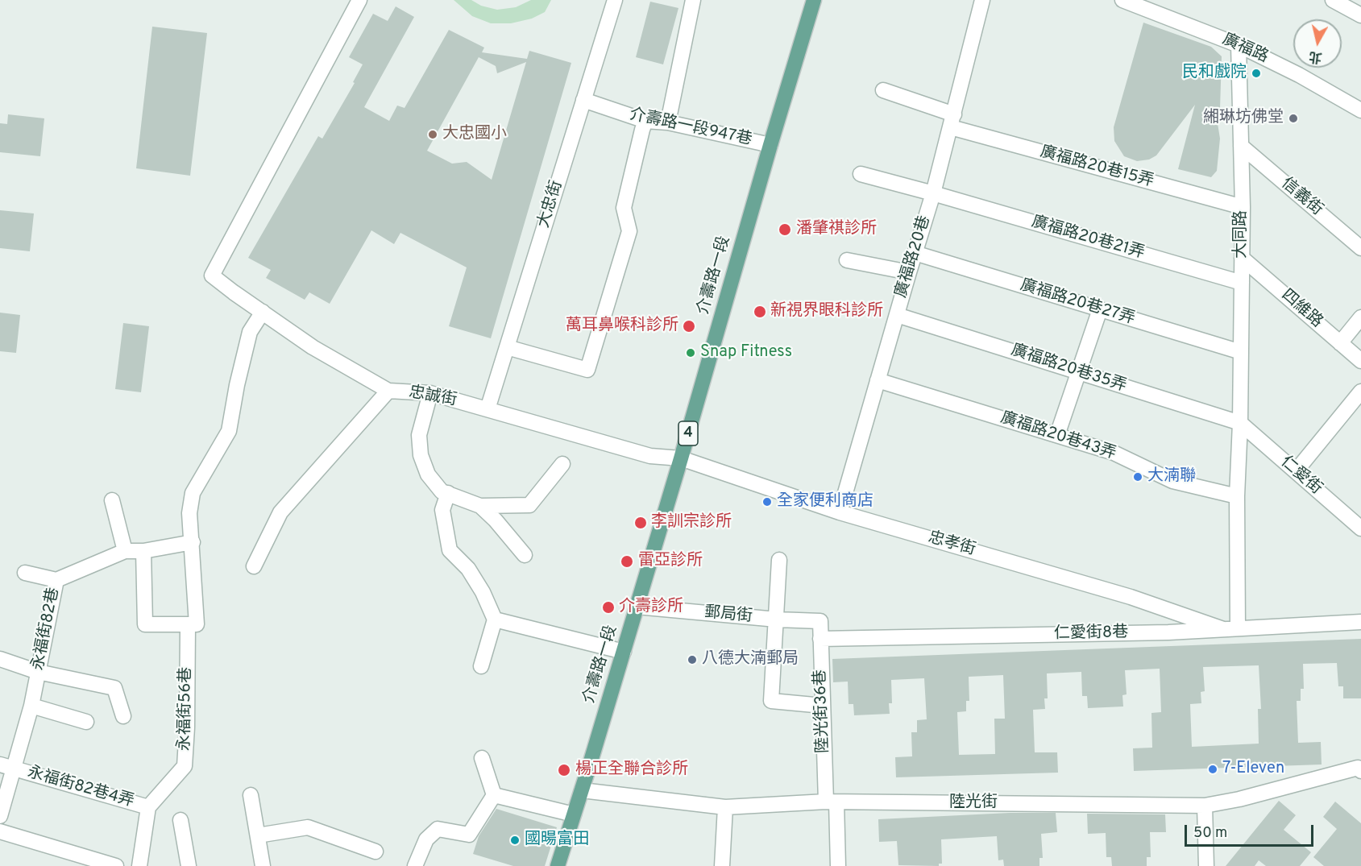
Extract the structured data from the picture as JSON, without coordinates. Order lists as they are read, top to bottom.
{
  "streets": {
    "main road": ["介壽路一段", "4"],
    "street": [
      "廣福路",
      "介壽路一段947巷",
      "廣福路20巷15弄",
      "信義街",
      "大忠街",
      "大同路",
      "廣福路20巷21弄",
      "廣福路20巷",
      "廣福路20巷27弄",
      "四維路",
      "廣福路20巷35弄",
      "忠誠街",
      "廣福路20巷43弄",
      "仁愛街",
      "忠孝街",
      "郵局街",
      "永福街82巷",
      "仁愛街8巷",
      "永福街56巷",
      "陸光街36巷",
      "永福街82巷4弄",
      "陸光街"
    ]
  },
  "crossings": [
    ["廣福路", "大同路"],
    ["介壽路一段947巷", "大忠街"],
    ["介壽路一段947巷", "介壽路一段"],
    ["廣福路20巷15弄", "大同路"],
    ["廣福路20巷15弄", "廣福路20巷"],
    ["信義街", "大同路"],
    ["大忠街", "忠誠街"],
    ["大同路", "廣福路20巷21弄"],
    ["大同路", "廣福路20巷27弄"],
    ["大同路", "四維路"],
    ["大同路", "廣福路20巷35弄"],
    ["大同路", "廣福路20巷43弄"],
    ["大同路", "仁愛街"],
    ["大同路", "忠孝街"],
    ["大同路", "仁愛街8巷"],
    ["廣福路20巷21弄", "廣福路20巷"],
    ["廣福路20巷", "廣福路20巷27弄"],
    ["廣福路20巷", "廣福路20巷35弄"],
    ["廣福路20巷", "廣福路20巷43弄"],
    ["廣福路20巷", "忠孝街"],
    ["介壽路一段", "忠誠街"],
    ["介壽路一段", "忠孝街"],
    ["介壽路一段", "郵局街"],
    ["介壽路一段", "陸光街"],
    ["廣福路20巷35弄", "仁愛街"],
    ["忠誠街", "忠孝街"],
    ["忠孝街", "仁愛街8巷"],
    ["郵局街", "陸光街36巷"],
    ["永福街82巷", "永福街82巷4弄"],
    ["仁愛街8巷", "陸光街36巷"],
    ["永福街56巷", "永福街82巷4弄"],
    ["陸光街36巷", "陸光街"]
  ],
  "places": [
    "民和戲院",
    "緗琳坊佛堂",
    "大忠國小",
    "潘肇祺診所",
    "新視界眼科診所",
    "萬耳鼻喉科診所",
    "Snap Fitness",
    "大湳聯",
    "全家便利商店",
    "李訓宗診所",
    "雷亞診所",
    "介壽診所",
    "八德大湳郵局",
    "7-Eleven",
    "楊正全聯合診所",
    "國暘富田"
  ],
  "scale_bar": "50 m",
  "north": "bottom"
}
